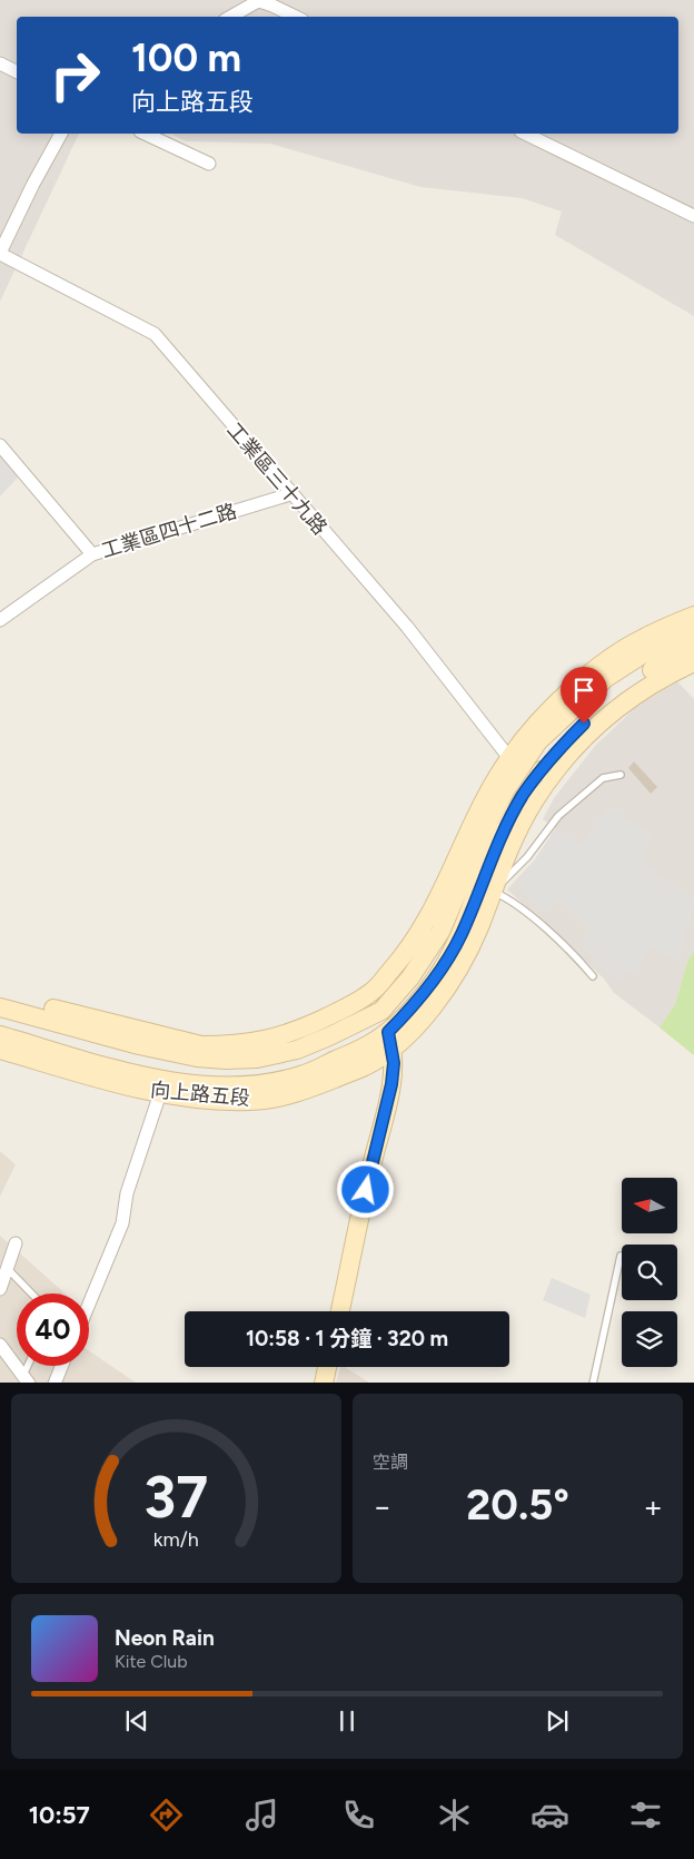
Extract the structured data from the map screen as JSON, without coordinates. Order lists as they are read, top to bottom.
{
  "streets": {
    "main road": ["向上路五段"],
    "street": ["工業區三十九路", "工業區四十二路"]
  },
  "crossings": [
    ["工業區三十九路", "工業區四十二路"]
  ],
  "north": "left",
  "page": {
    "turn": ["100 m", "向上路五段"],
    "limit": "40",
    "trip": "10:58 · 1 分鐘 · 320 m",
    "tile": "空調",
    "heat": ["−", "20.5°", "+"],
    "song": ["Neon Rain", "Kite Club"],
    "tabs": "10:57",
    "gauge": ["37", "km/h"]
  }
}
